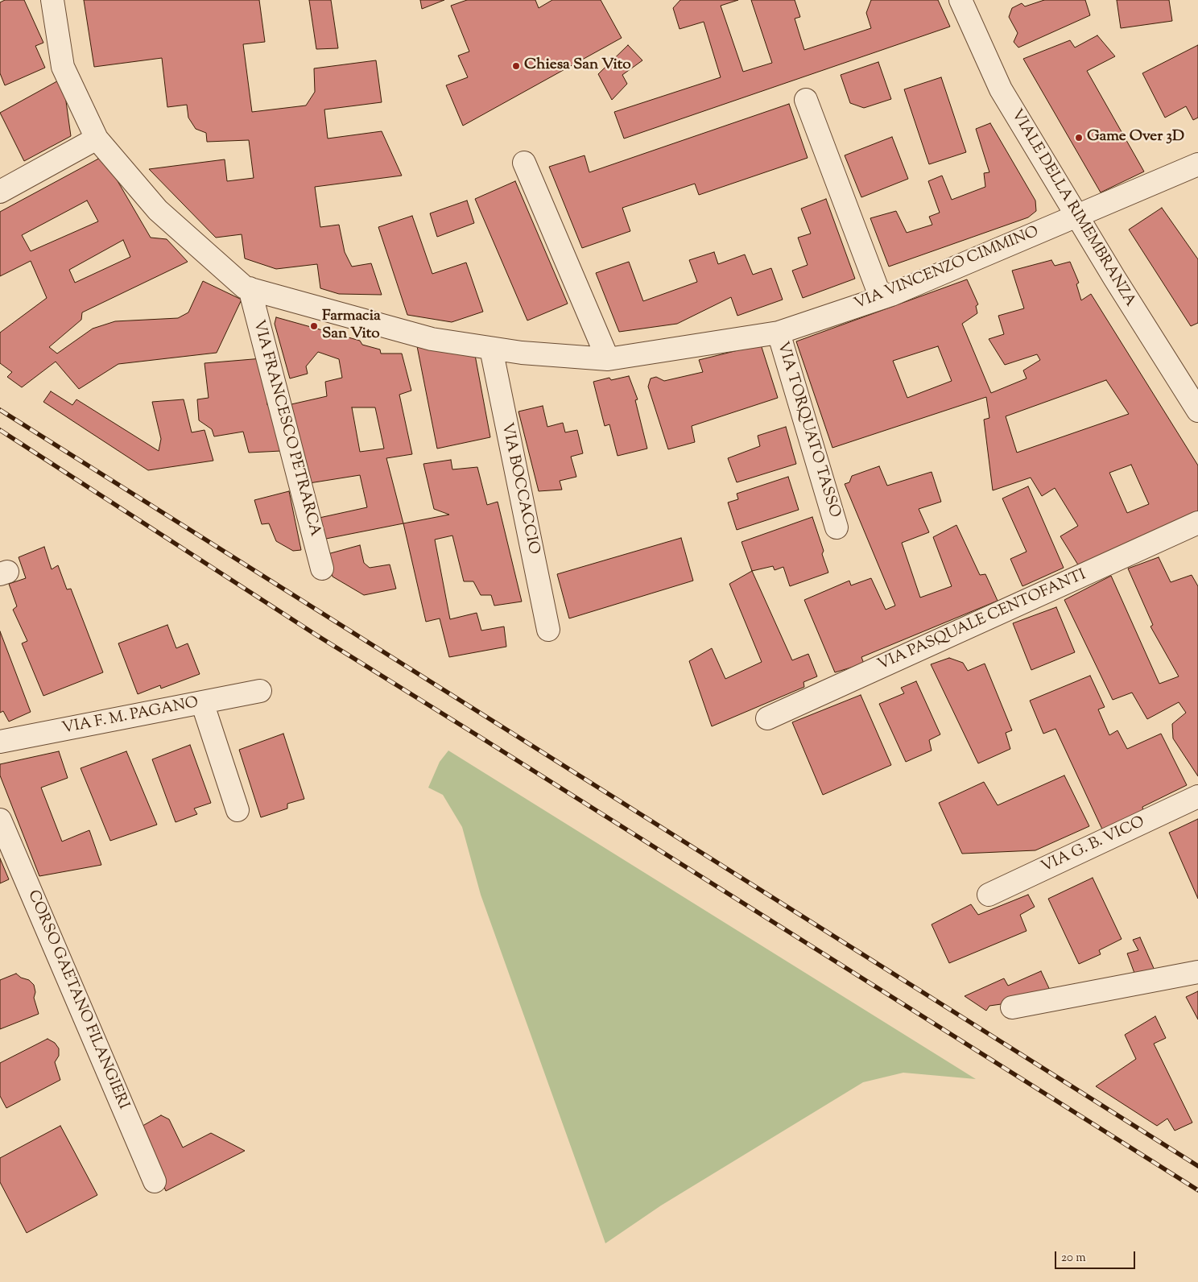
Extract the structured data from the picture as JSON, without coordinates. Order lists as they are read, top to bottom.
{
  "streets": {
    "street": [
      "VIALE DELLA RIMEMBRANZA",
      "VIA VINCENZO CIMMINO",
      "VIA FRANCESCO PETRARCA",
      "VIA TORQUATO TASSO",
      "VIA BOCCACCIO",
      "VIA PASQUALE CENTOFANTI",
      "VIA F. M. PAGANO",
      "VIA G. B. VICO",
      "CORSO GAETANO FILANGIERI"
    ]
  },
  "crossings": [
    ["VIALE DELLA RIMEMBRANZA", "VIA VINCENZO CIMMINO"],
    ["VIA VINCENZO CIMMINO", "VIA FRANCESCO PETRARCA"],
    ["VIA VINCENZO CIMMINO", "VIA TORQUATO TASSO"],
    ["VIA VINCENZO CIMMINO", "VIA BOCCACCIO"]
  ],
  "places": ["Chiesa San Vito", "Game Over 3D", "Farmacia San Vito"],
  "scale_bar": "20 m"
}
